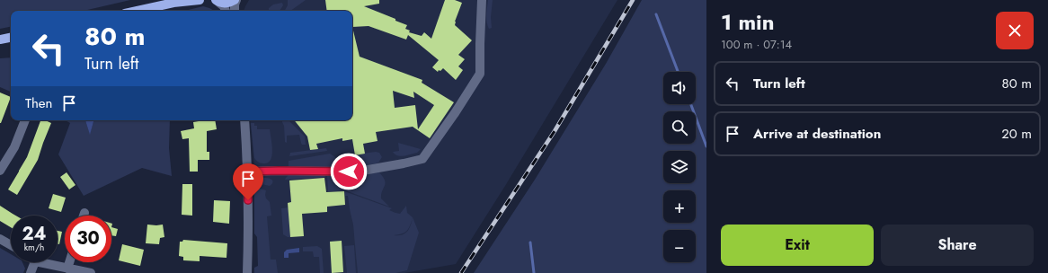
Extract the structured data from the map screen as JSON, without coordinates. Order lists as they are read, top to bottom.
{
  "page": {
    "heading": ["1 min", "100 m · 07:14"],
    "turn": ["80 m", "Turn left"],
    "list": [
      {
        "name": "Turn left",
        "value": "80 m"
      },
      {
        "name": "Arrive at destination",
        "value": "20 m"
      }
    ],
    "map_buttons": ["+", "−"],
    "then": "Then",
    "speed": "24 km/h",
    "limit": "30",
    "buttons": ["Exit", "Share"]
  }
}
